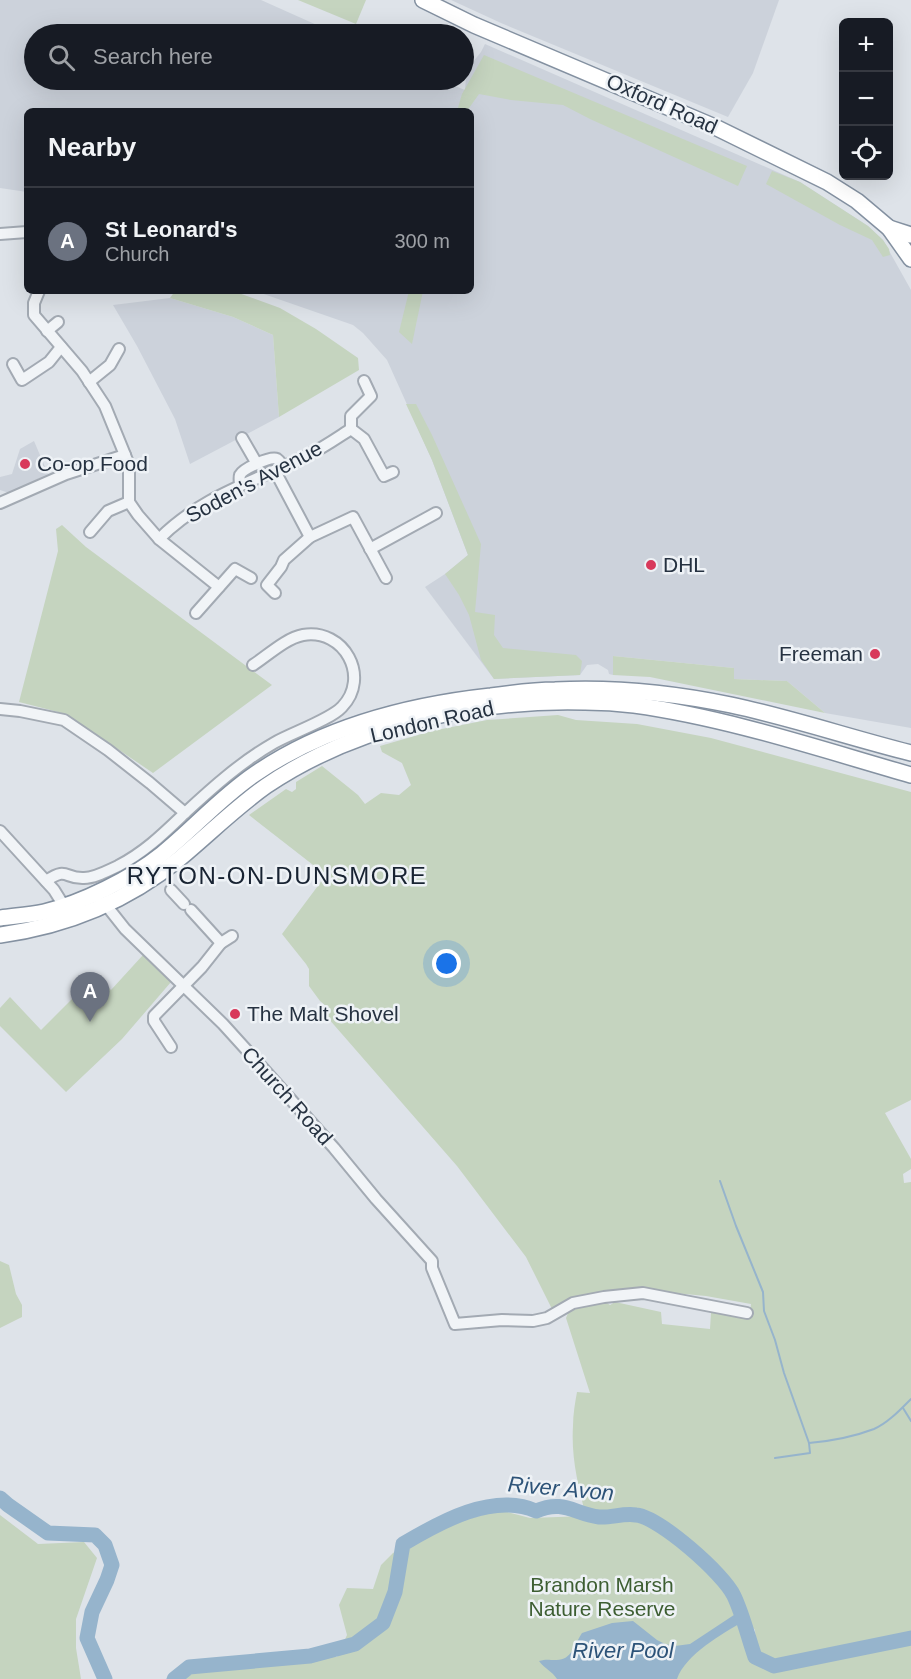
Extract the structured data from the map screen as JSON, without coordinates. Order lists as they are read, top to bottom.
{
  "streets": {
    "highway": ["Oxford Road", "London Road"],
    "street": ["Soden's Avenue", "Church Road"]
  },
  "crossings": [
    ["London Road", "Church Road"]
  ],
  "districts": ["RYTON-ON-DUNSMORE"],
  "water": ["River Avon", "River Pool"],
  "parks": ["Brandon Marsh Nature Reserve"],
  "places": [
    "Co-op Food",
    "DHL",
    "Freeman",
    "The Malt Shovel"
  ],
  "page": {
    "map_buttons": ["+", "−"],
    "search": "Search here",
    "heading": "Nearby",
    "list": [
      {
        "mark": "A",
        "name": "St Leonard's",
        "note": "Church",
        "value": "300 m"
      }
    ],
    "pins": "A"
  }
}
